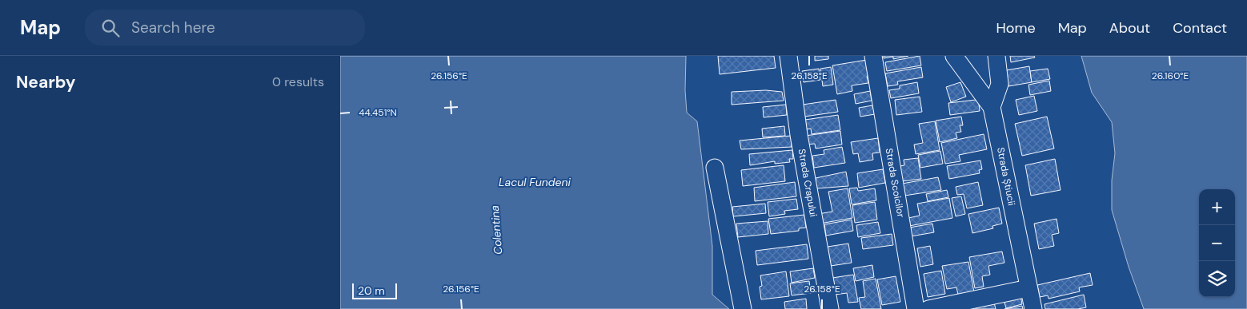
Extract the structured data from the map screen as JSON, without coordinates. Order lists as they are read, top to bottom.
{
  "streets": {
    "street": ["Strada Știucii", "Strada Crapului", "Strada Scoicilor"]
  },
  "water": ["Lacul Fundeni", "Colentina"],
  "scale_bar": "20 m",
  "page": {
    "header": "Map",
    "search": "Search here",
    "nav": [
      "Home",
      "Map",
      "About",
      "Contact"
    ],
    "heading": ["Nearby", "0 results"],
    "map_buttons": ["+", "−"],
    "scale": "20 m"
  },
  "coordinates": [
    "26.156°E",
    "26.158°E",
    "26.160°E",
    "44.451°N"
  ]
}
